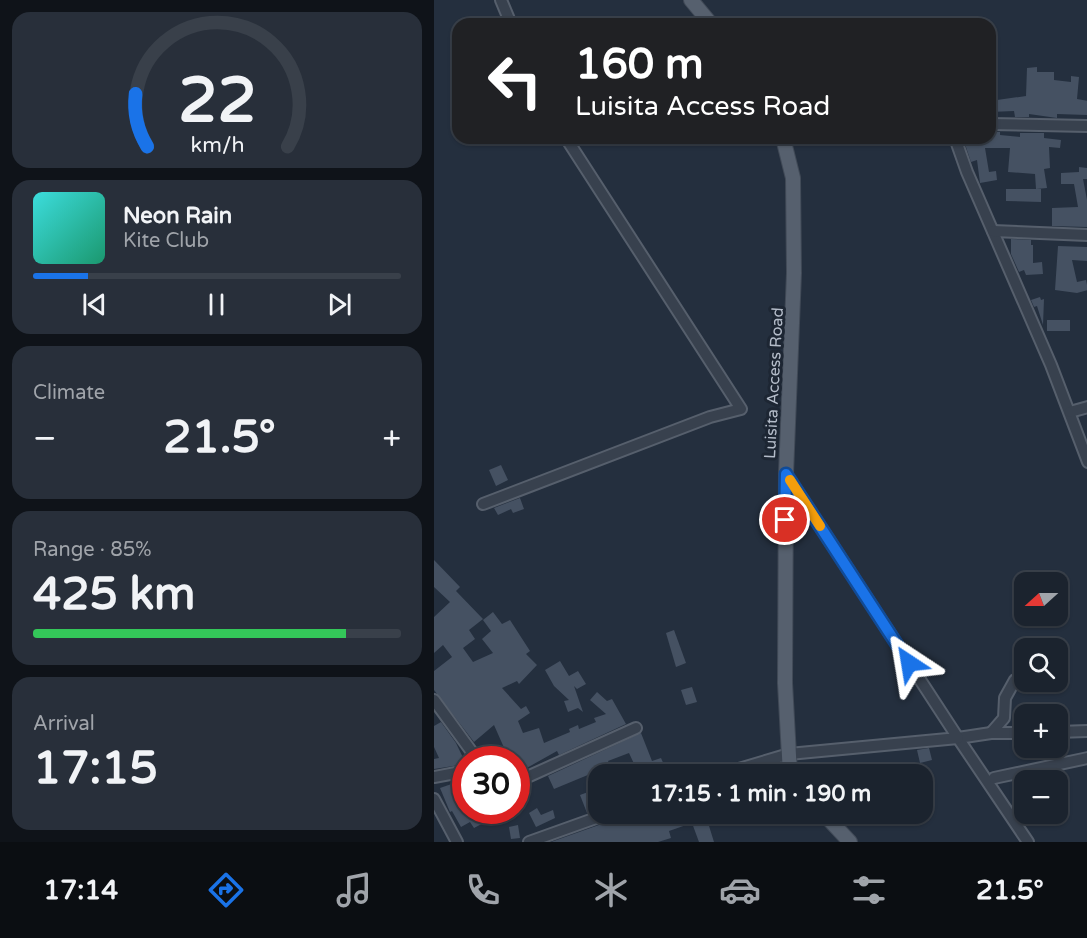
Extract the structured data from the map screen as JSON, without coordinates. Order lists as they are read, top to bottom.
{
  "streets": {
    "main road": ["Luisita Access Road"]
  },
  "north": "left",
  "page": {
    "turn": ["160 m", "Luisita Access Road"],
    "song": ["Neon Rain", "Kite Club"],
    "tile": [
      "Climate",
      ["Range · 85%", "425 km"],
      ["Arrival", "17:15"]
    ],
    "heat": ["−", "21.5°", "+"],
    "map_buttons": ["+", "−"],
    "limit": "30",
    "trip": "17:15 · 1 min · 190 m",
    "tabs": ["17:14", "21.5°"],
    "gauge": ["22", "km/h"]
  }
}
